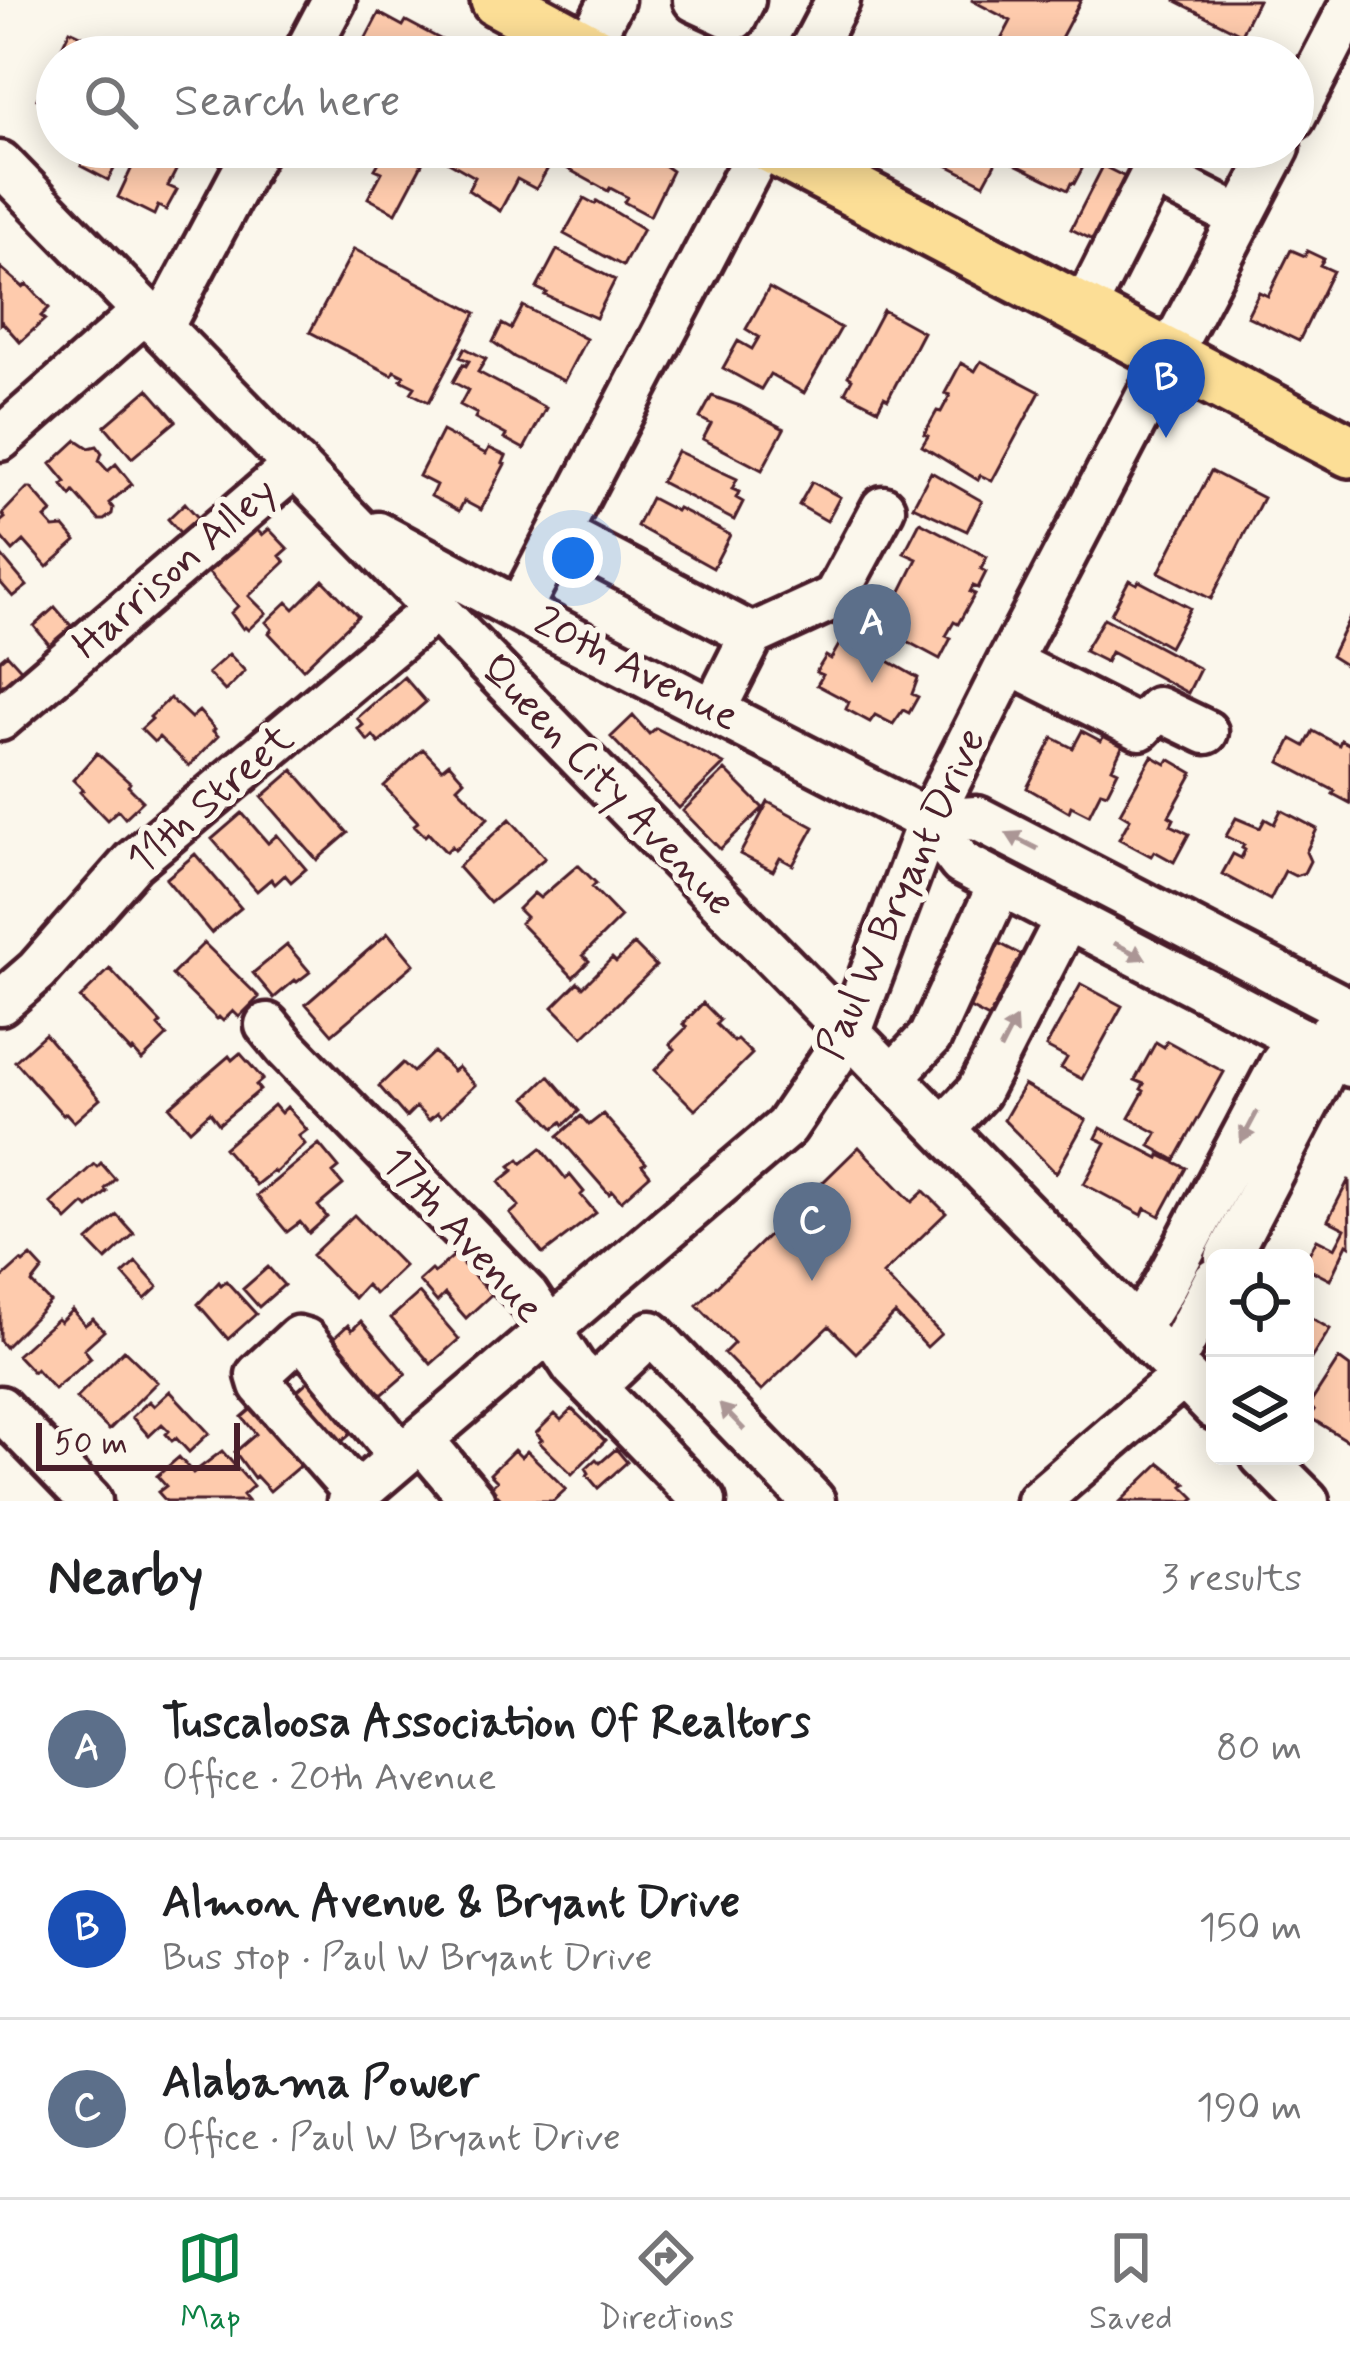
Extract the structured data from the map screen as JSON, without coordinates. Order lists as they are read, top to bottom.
{
  "streets": {
    "street": [
      "Harrison Alley",
      "20th Avenue",
      "Queen City Avenue",
      "11th Street",
      "Paul W Bryant Drive",
      "17th Avenue"
    ]
  },
  "crossings": [
    ["Harrison Alley", "Queen City Avenue"],
    ["20th Avenue", "Queen City Avenue"],
    ["20th Avenue", "Paul W Bryant Drive"],
    ["Queen City Avenue", "11th Street"],
    ["Queen City Avenue", "Paul W Bryant Drive"],
    ["Paul W Bryant Drive", "17th Avenue"]
  ],
  "scale_bar": "50 m",
  "page": {
    "search": "Search here",
    "pins": ["B", "A", "C"],
    "scale": "50 m",
    "heading": ["Nearby", "3 results"],
    "list": [
      {
        "mark": "A",
        "name": "Tuscaloosa Association Of Realtors",
        "note": "Office · 20th Avenue",
        "value": "80 m"
      },
      {
        "mark": "B",
        "name": "Almon Avenue & Bryant Drive",
        "note": "Bus stop · Paul W Bryant Drive",
        "value": "150 m"
      },
      {
        "mark": "C",
        "name": "Alabama Power",
        "note": "Office · Paul W Bryant Drive",
        "value": "190 m"
      }
    ],
    "nav": ["Map", "Directions", "Saved"]
  }
}
